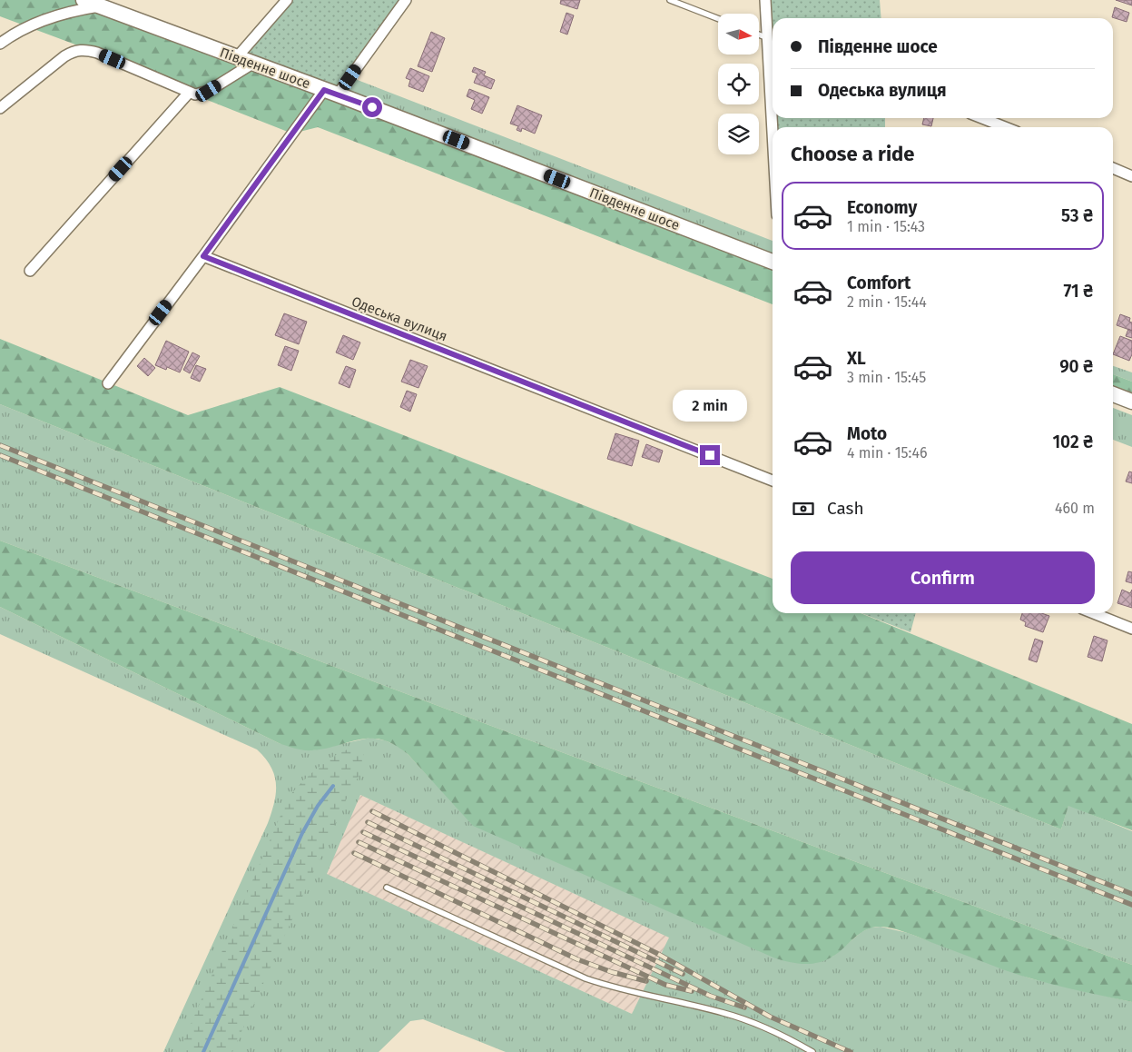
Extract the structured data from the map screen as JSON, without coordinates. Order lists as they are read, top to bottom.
{
  "streets": {
    "street": ["Південне шосе", "Одеська вулиця"]
  },
  "north": "right",
  "page": {
    "banner": ["Південне шосе", "Одеська вулиця"],
    "heading": "Choose a ride",
    "list": [
      {
        "name": "Economy",
        "note": "1 min · 15:43",
        "value": "53 ₴"
      },
      {
        "name": "Comfort",
        "note": "2 min · 15:44",
        "value": "71 ₴"
      },
      {
        "name": "XL",
        "note": "3 min · 15:45",
        "value": "90 ₴"
      },
      {
        "name": "Moto",
        "note": "4 min · 15:46",
        "value": "102 ₴"
      }
    ],
    "bubble": "2 min",
    "pay": ["Cash", "460 m"],
    "buttons": "Confirm"
  }
}
